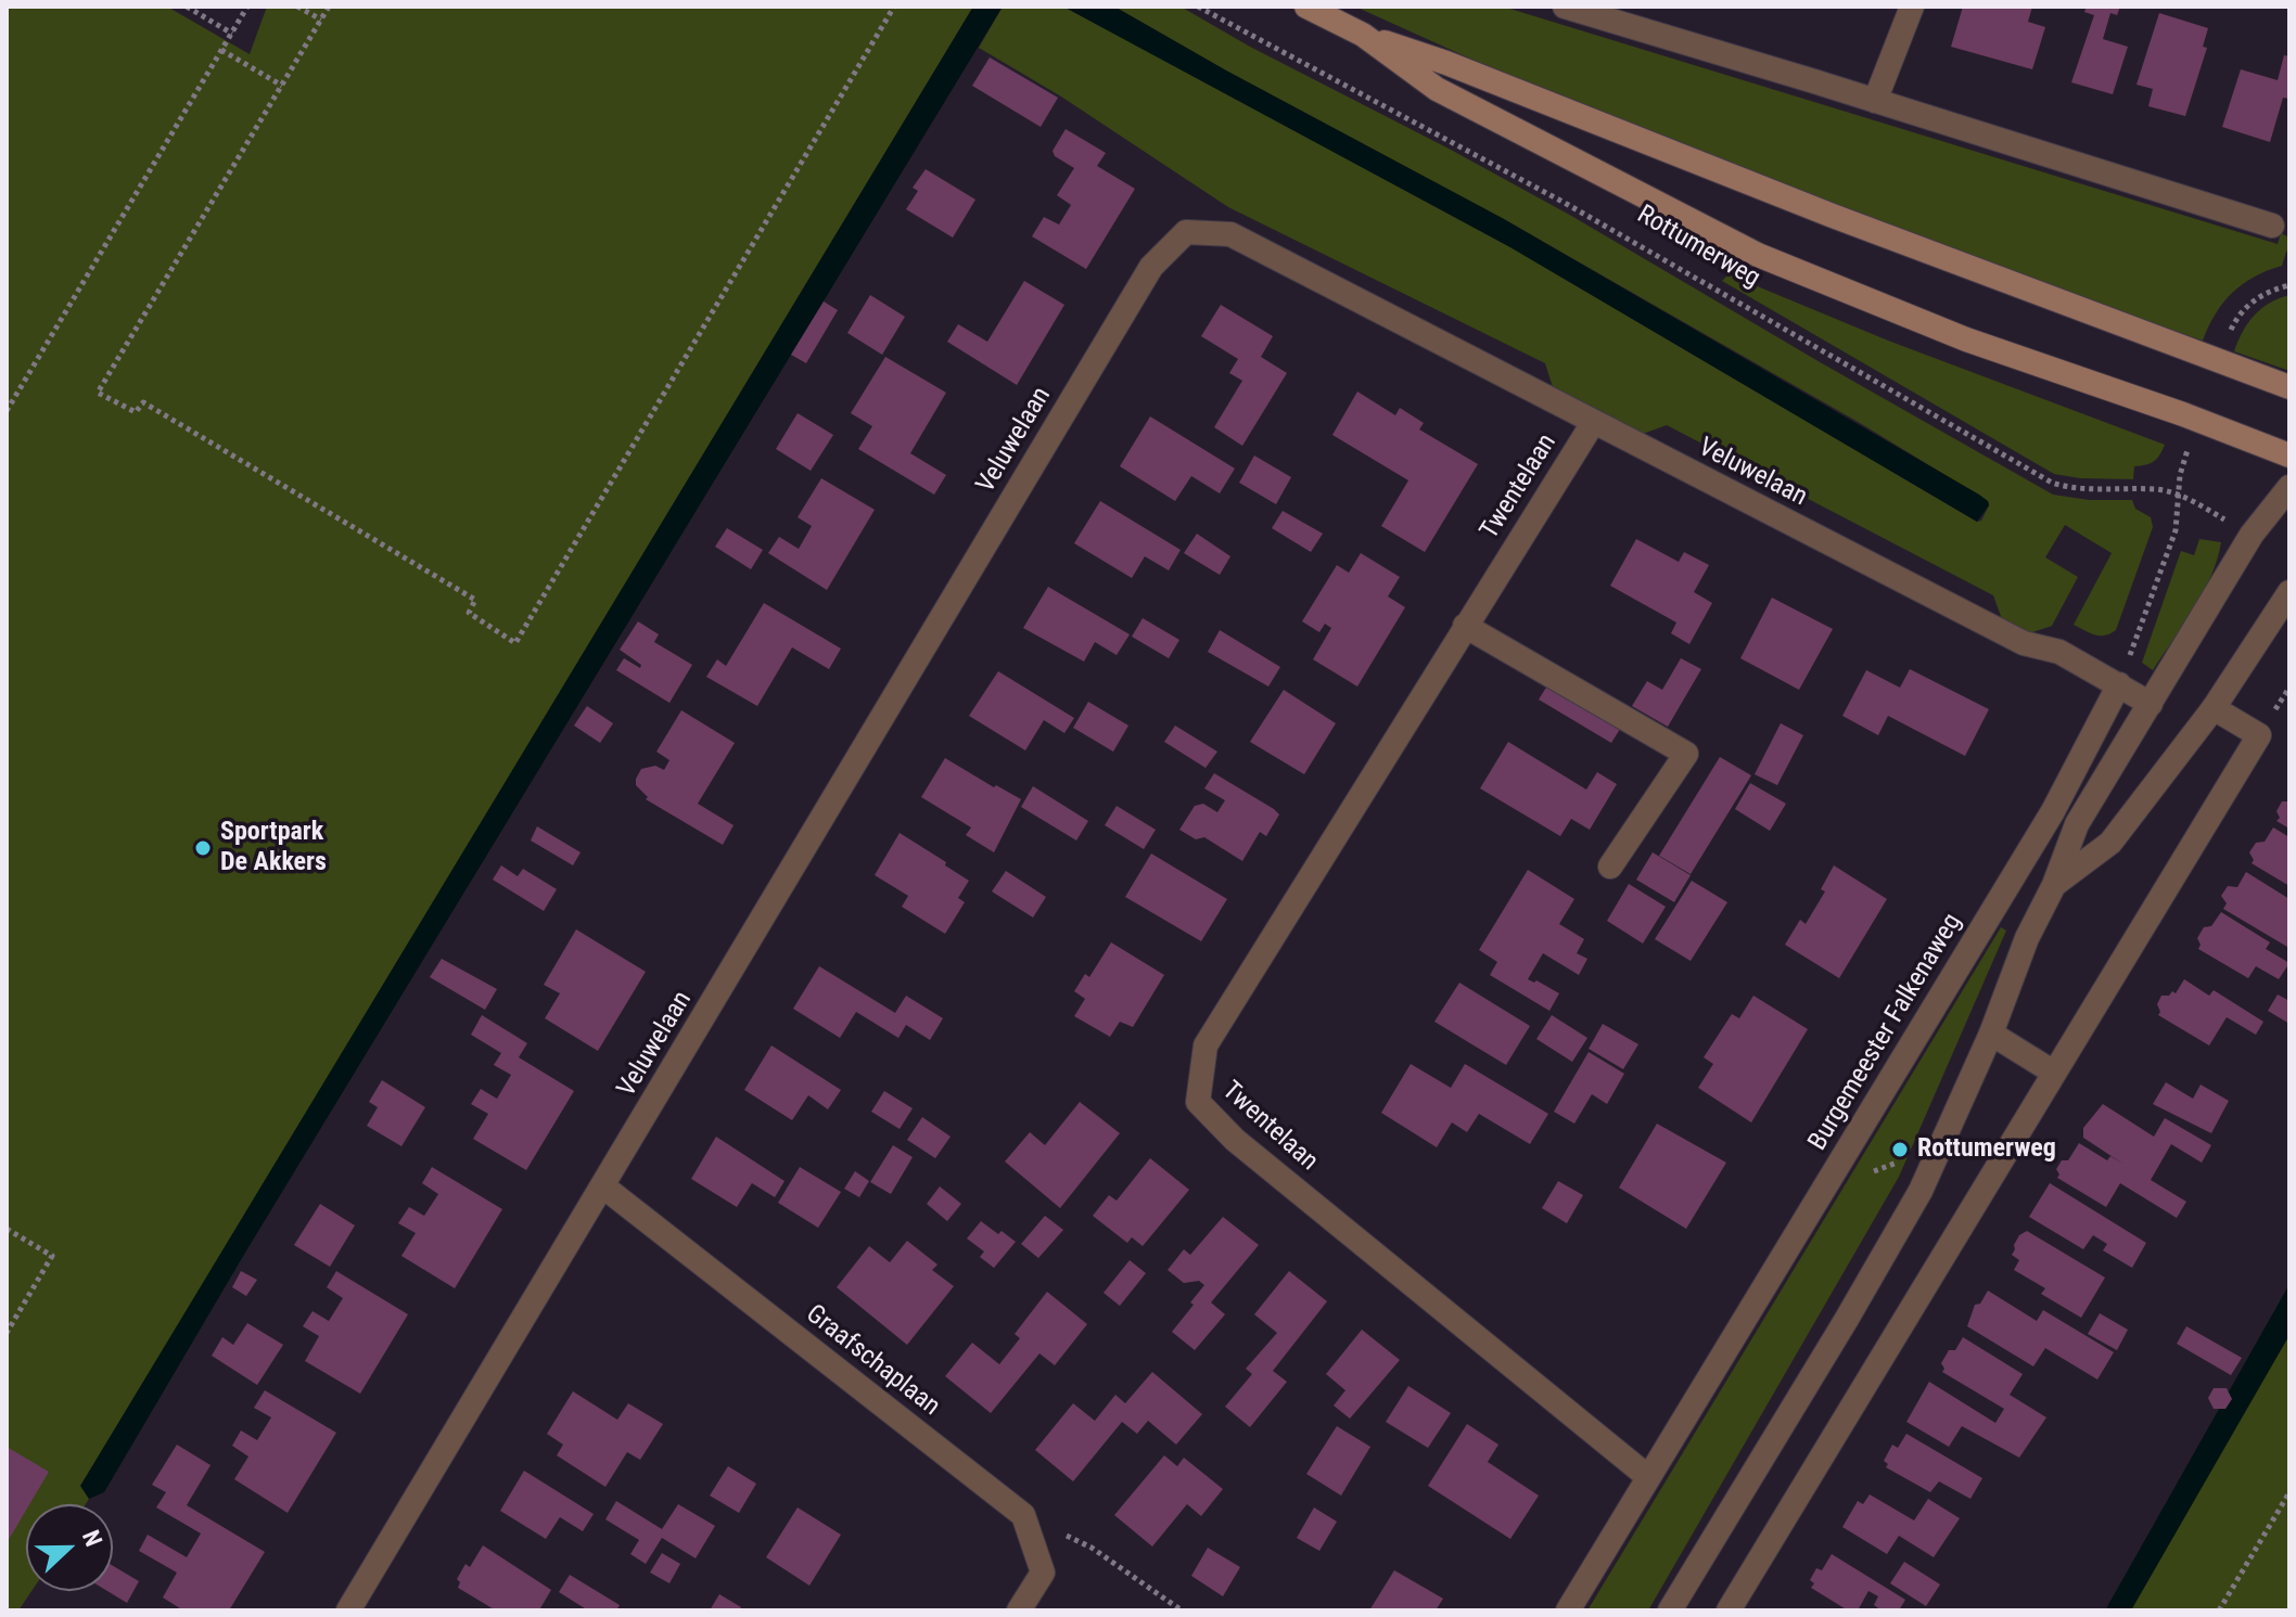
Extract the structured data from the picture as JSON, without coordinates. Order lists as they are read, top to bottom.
{
  "streets": {
    "main road": ["Rottumerweg"],
    "street": [
      "Veluwelaan",
      "Twentelaan",
      "Burgemeester Falkenaweg",
      "Graafschaplaan"
    ]
  },
  "crossings": [
    ["Veluwelaan", "Twentelaan"],
    ["Veluwelaan", "Burgemeester Falkenaweg"],
    ["Veluwelaan", "Graafschaplaan"],
    ["Twentelaan", "Burgemeester Falkenaweg"]
  ],
  "places": ["Sportpark De Akkers", "Rottumerweg"],
  "north": "right"
}
